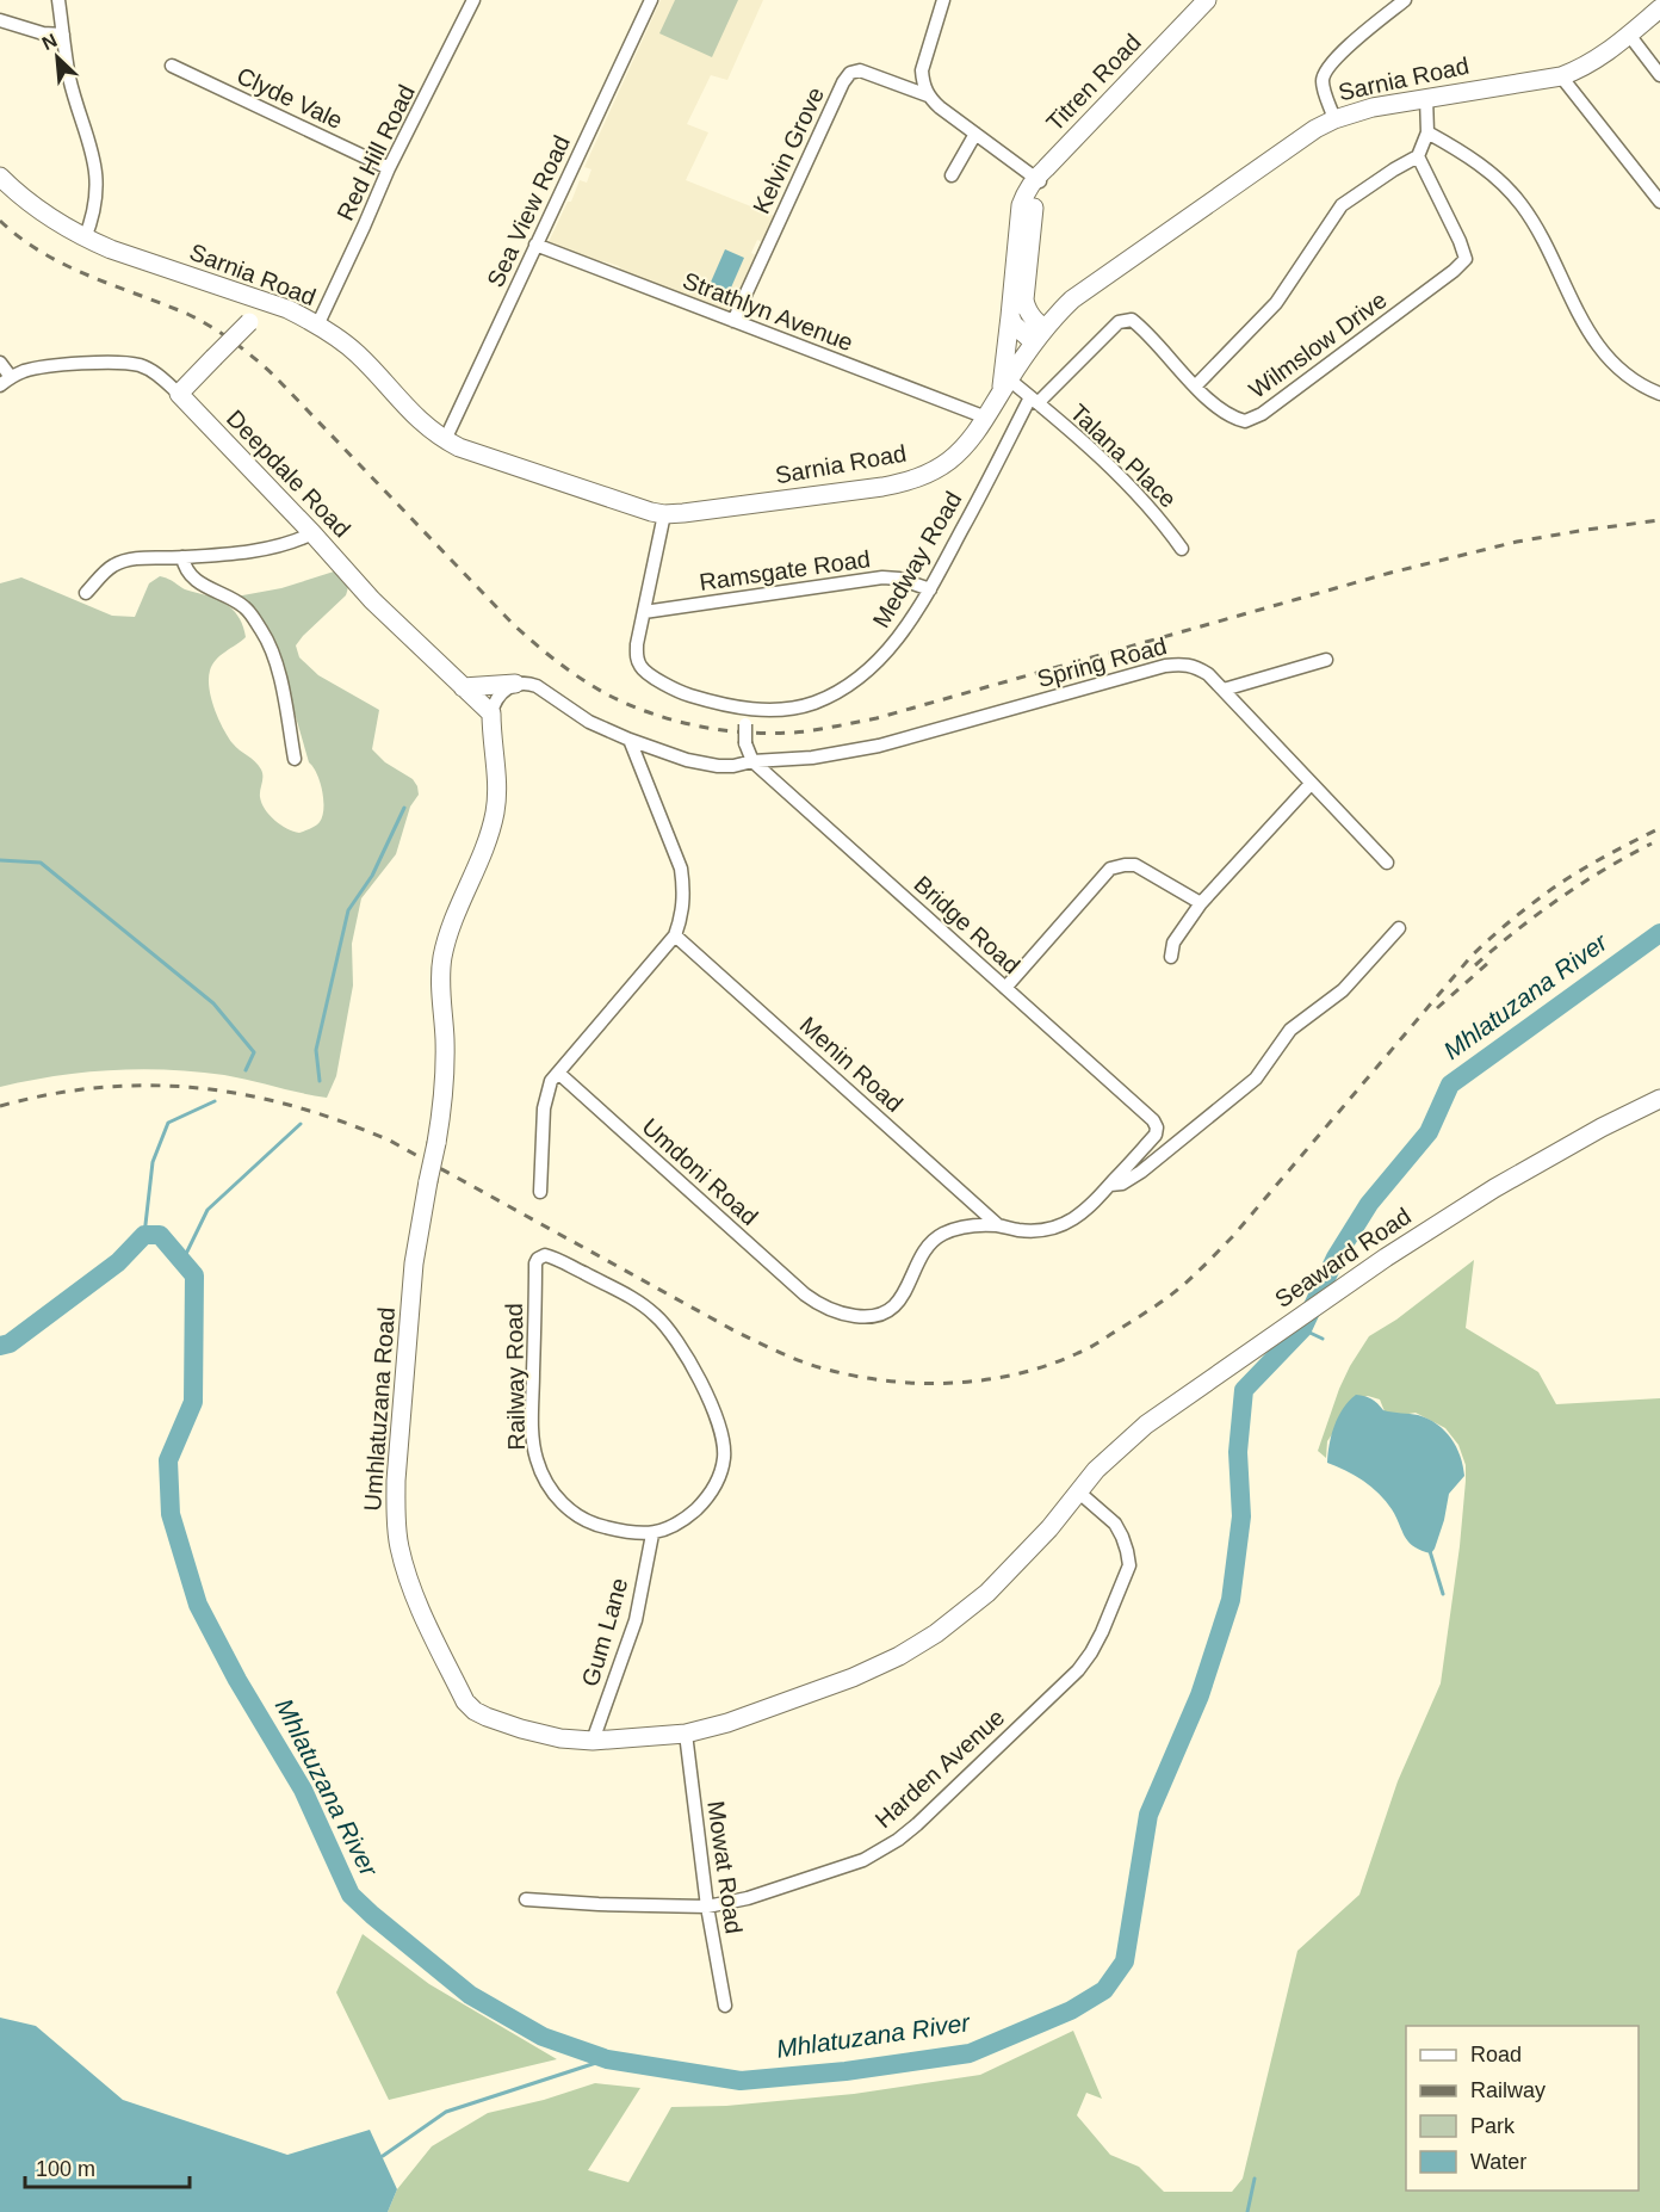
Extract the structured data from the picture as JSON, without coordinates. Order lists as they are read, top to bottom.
{
  "streets": {
    "street": [
      "Sarnia Road",
      "Titren Road",
      "Clyde Vale",
      "Kelvin Grove",
      "Red Hill Road",
      "Sea View Road",
      "Strathlyn Avenue",
      "Wilmslow Drive",
      "Talana Place",
      "Deepdale Road",
      "Medway Road",
      "Ramsgate Road",
      "Spring Road",
      "Bridge Road",
      "Menin Road",
      "Umdoni Road",
      "Seaward Road",
      "Railway Road",
      "Umhlatuzana Road",
      "Gum Lane",
      "Harden Avenue",
      "Mowat Road"
    ]
  },
  "crossings": [
    ["Sarnia Road", "Titren Road"],
    ["Sarnia Road", "Red Hill Road"],
    ["Sarnia Road", "Sea View Road"],
    ["Sarnia Road", "Strathlyn Avenue"],
    ["Sarnia Road", "Medway Road"],
    ["Clyde Vale", "Red Hill Road"],
    ["Kelvin Grove", "Strathlyn Avenue"],
    ["Sea View Road", "Strathlyn Avenue"],
    ["Wilmslow Drive", "Talana Place"],
    ["Wilmslow Drive", "Medway Road"],
    ["Talana Place", "Medway Road"],
    ["Deepdale Road", "Umhlatuzana Road"],
    ["Medway Road", "Ramsgate Road"],
    ["Spring Road", "Bridge Road"],
    ["Menin Road", "Umdoni Road"],
    ["Seaward Road", "Umhlatuzana Road"],
    ["Seaward Road", "Harden Avenue"],
    ["Railway Road", "Gum Lane"],
    ["Umhlatuzana Road", "Gum Lane"],
    ["Umhlatuzana Road", "Harden Avenue"],
    ["Umhlatuzana Road", "Mowat Road"],
    ["Harden Avenue", "Mowat Road"]
  ],
  "water": ["Mhlatuzana River"],
  "legend": [
    "Road",
    "Railway",
    "Park",
    "Water"
  ],
  "scale_bar": "100 m",
  "north": "top left"
}
